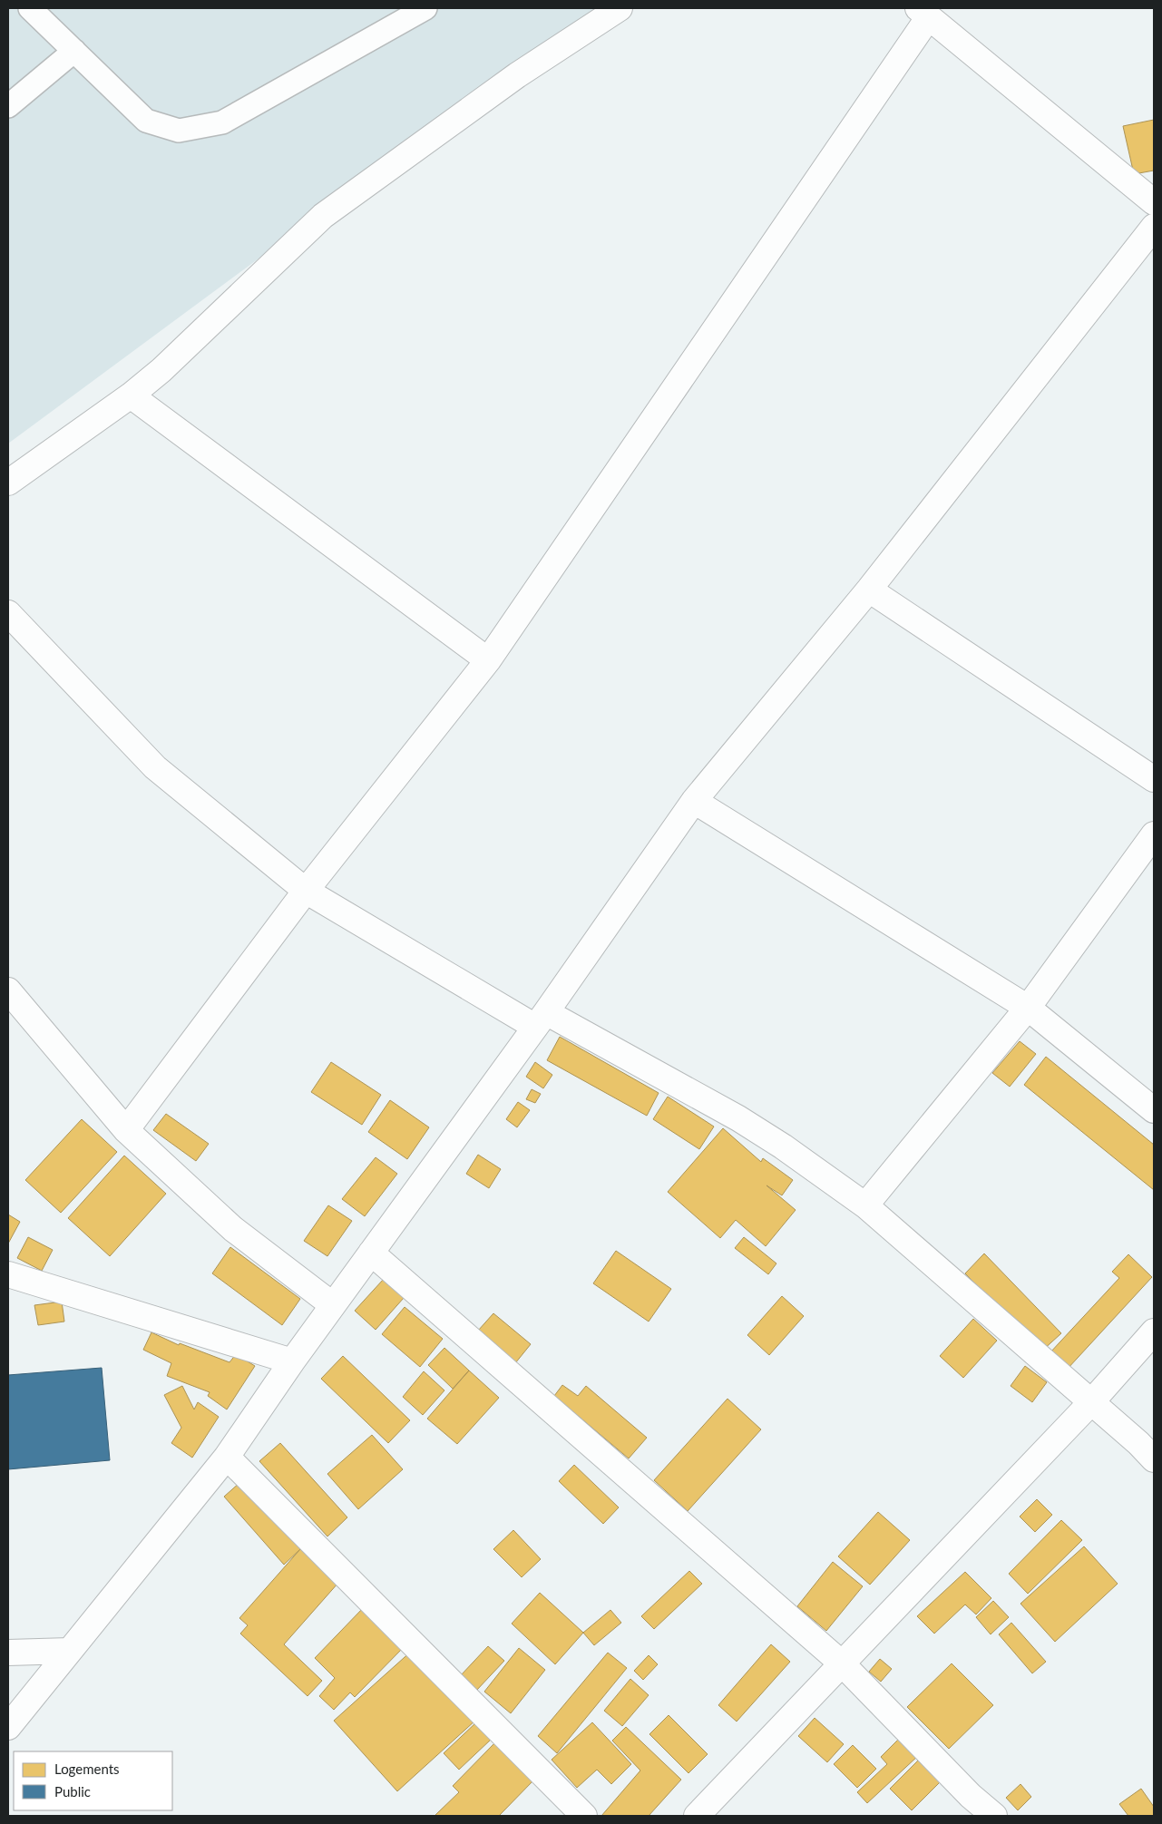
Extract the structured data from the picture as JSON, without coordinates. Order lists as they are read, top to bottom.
{
  "legend": ["Logements", "Public"]
}
